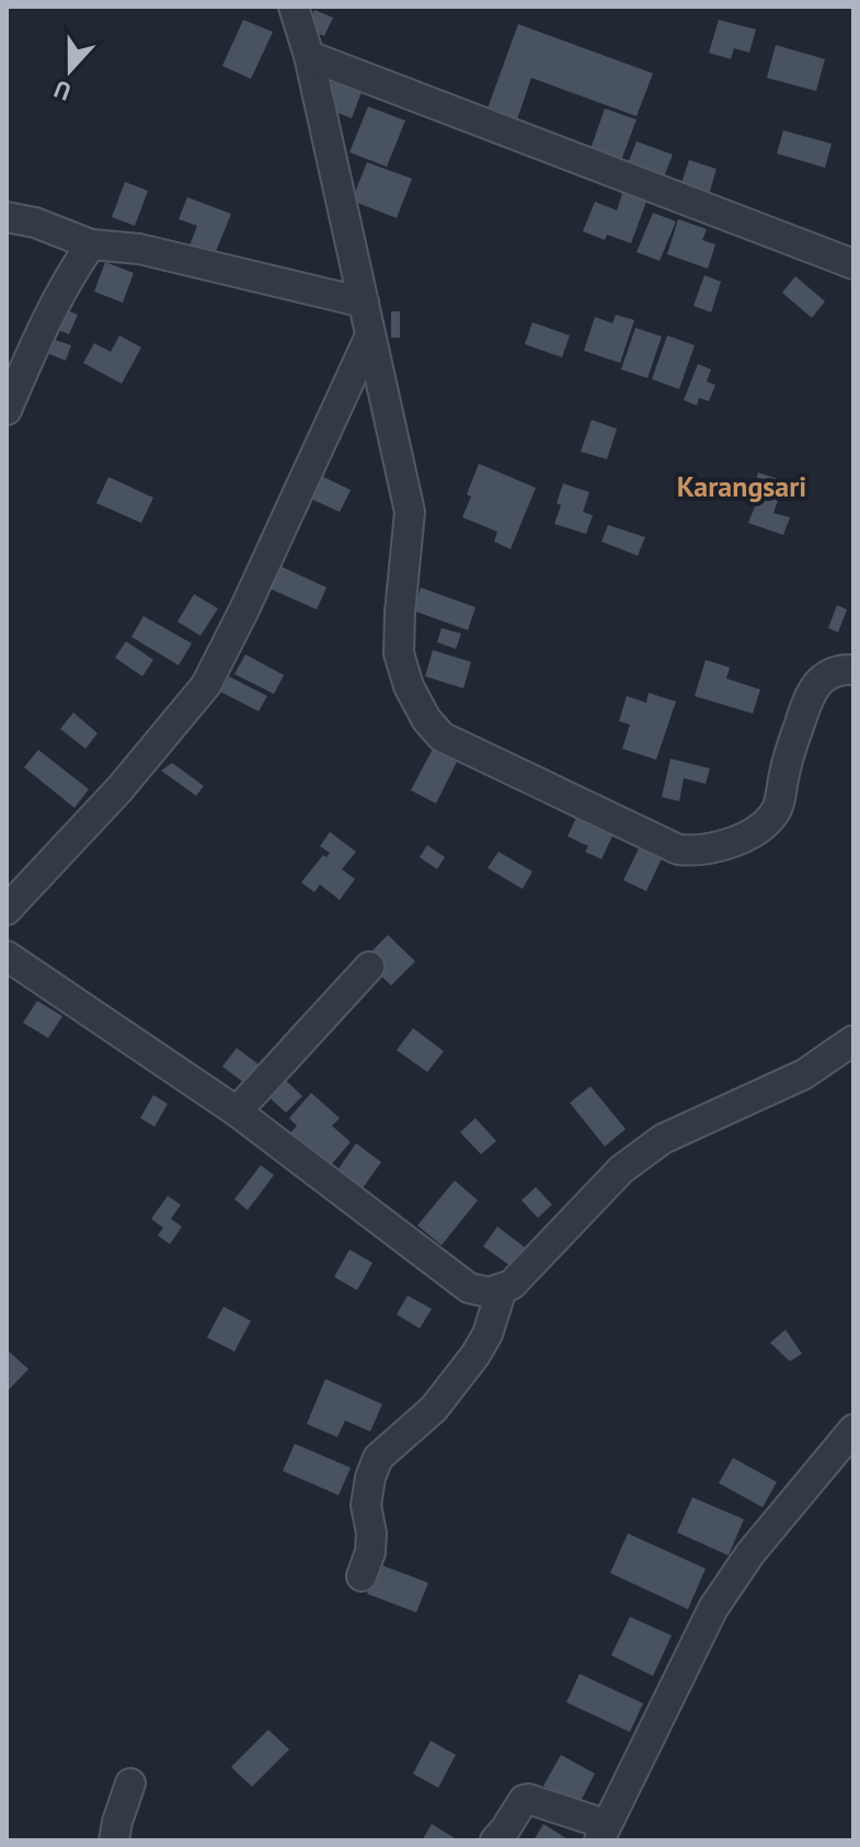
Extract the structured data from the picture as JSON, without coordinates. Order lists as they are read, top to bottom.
{
  "districts": ["Karangsari"],
  "north": "bottom"
}
